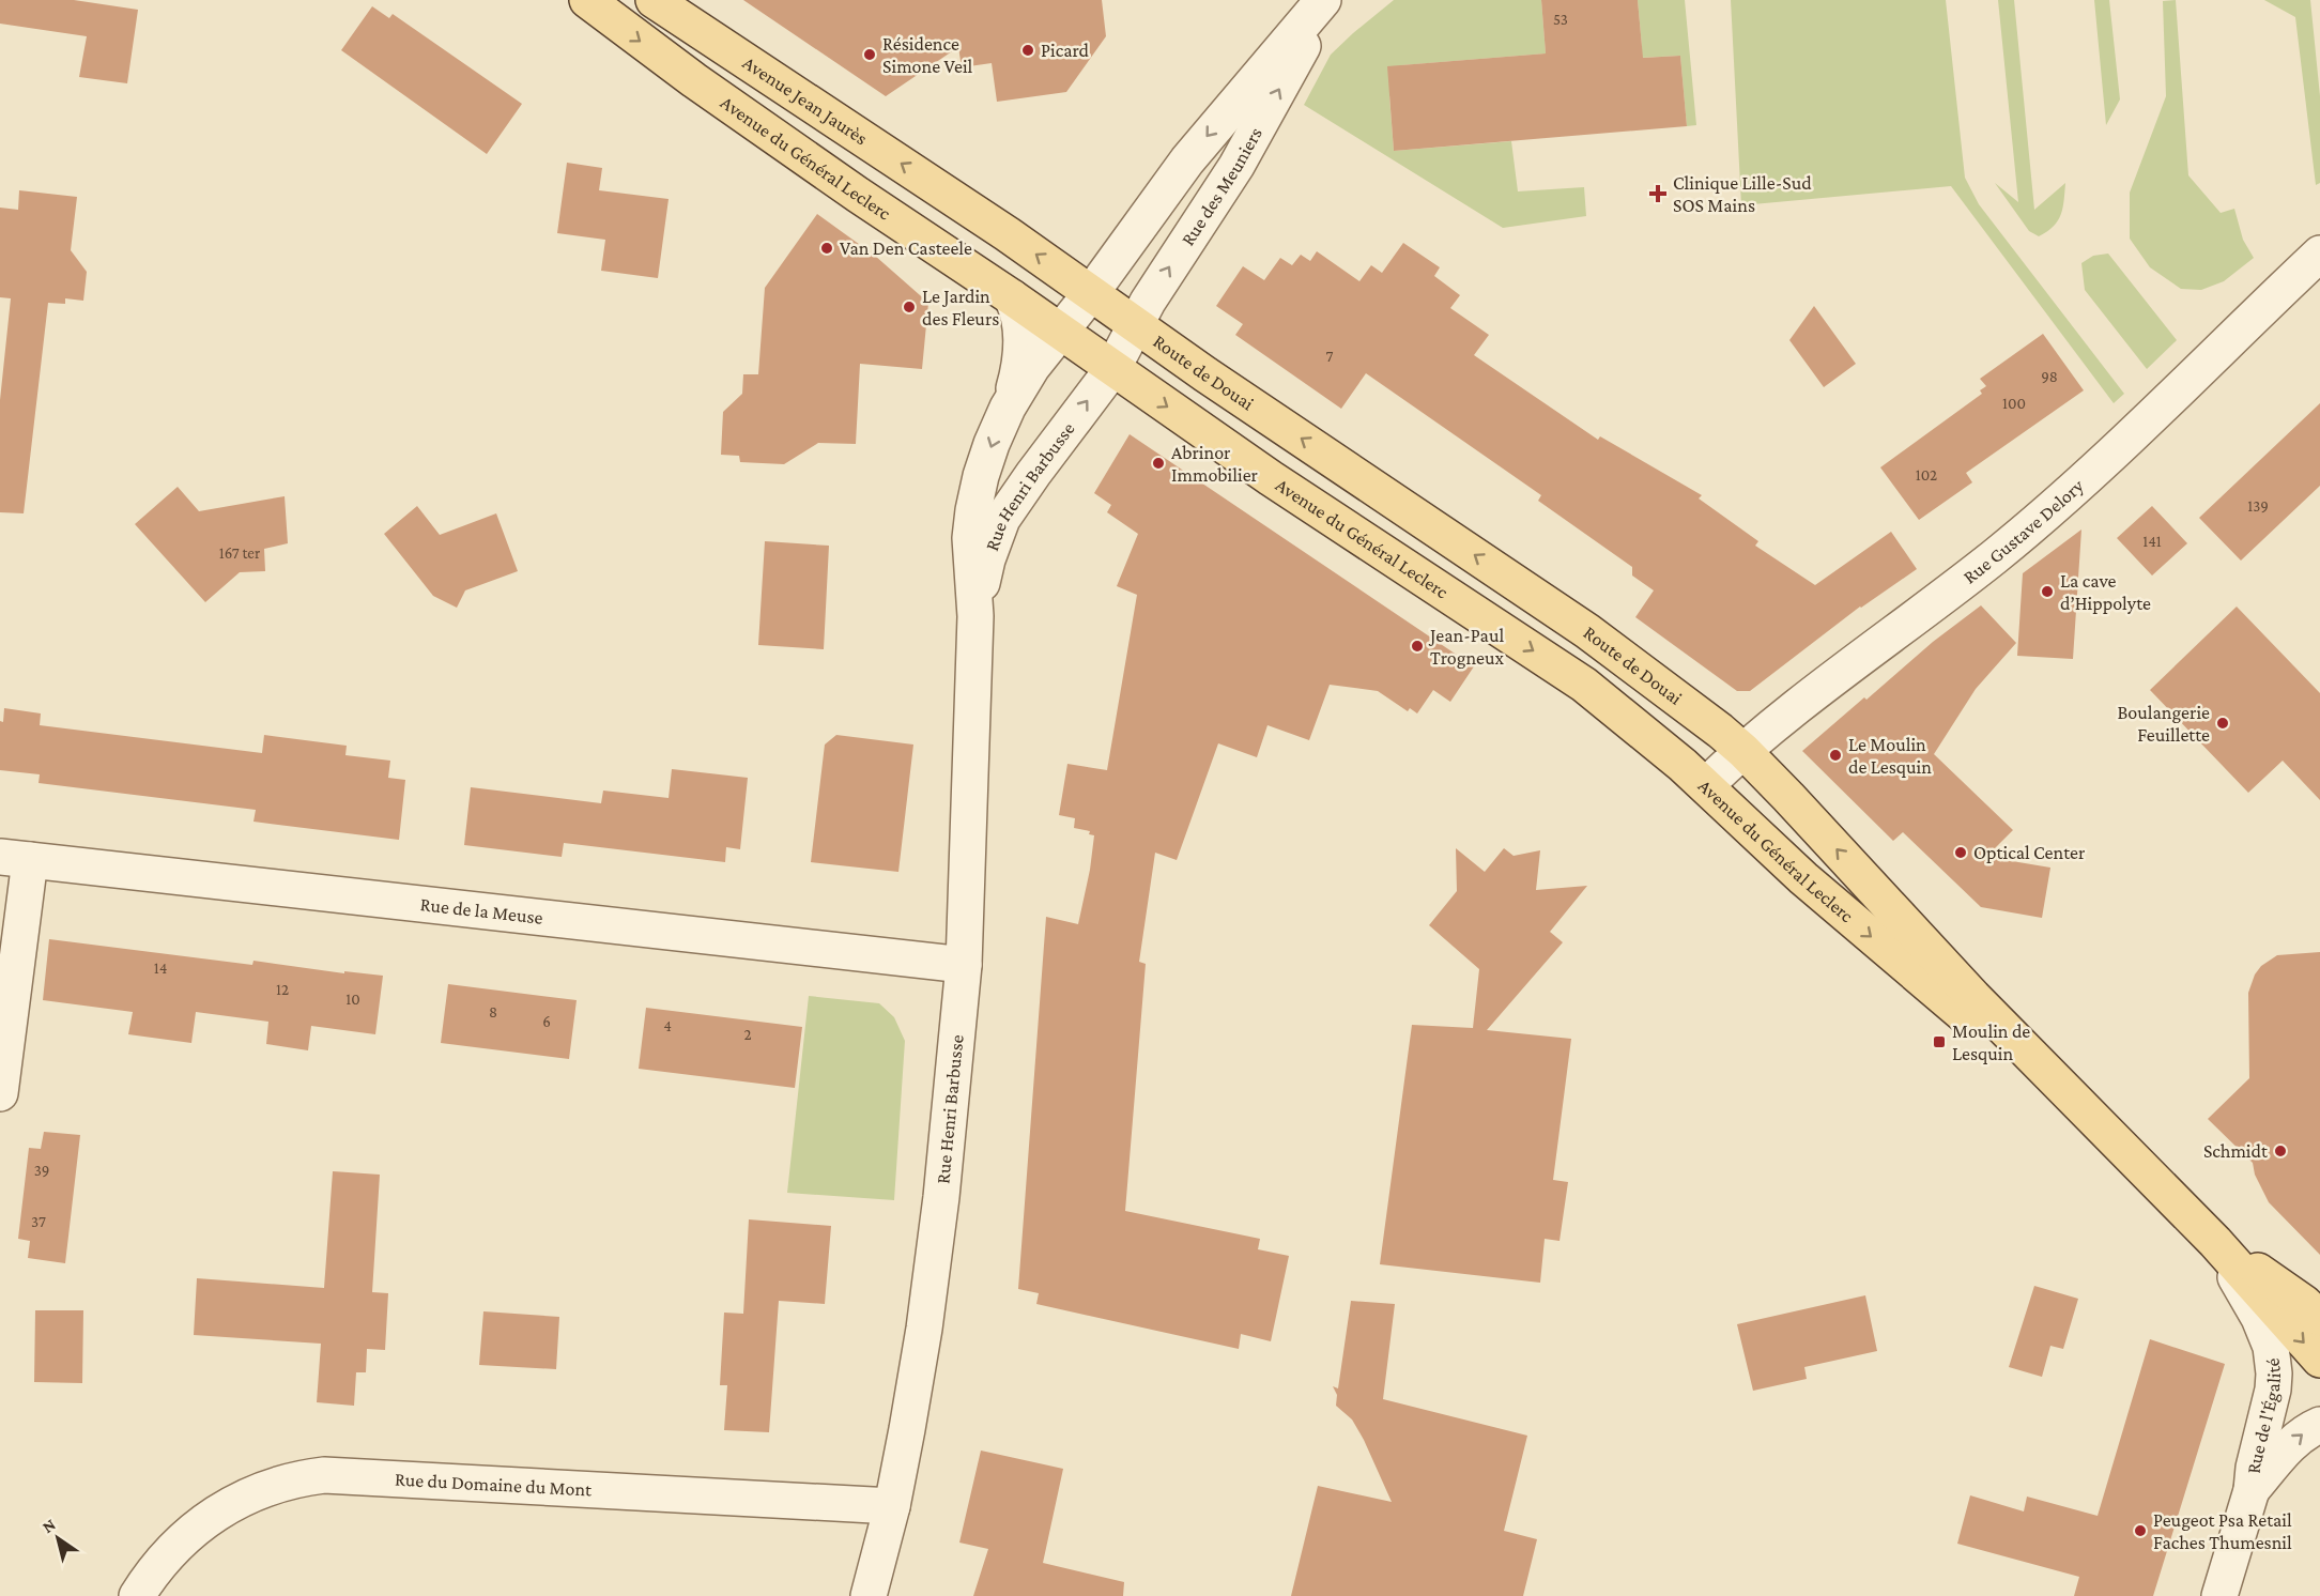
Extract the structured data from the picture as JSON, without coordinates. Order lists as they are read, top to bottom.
{
  "streets": {
    "main road": ["Avenue Jean Jaurès", "Avenue du Général Leclerc", "Route de Douai"],
    "street": [
      "Rue des Meuniers",
      "Rue Henri Barbusse",
      "Rue Gustave Delory",
      "Rue de la Meuse",
      "Rue de l'Égalité",
      "Rue du Domaine du Mont"
    ]
  },
  "crossings": [
    ["Avenue Jean Jaurès", "Rue des Meuniers"],
    ["Avenue Jean Jaurès", "Route de Douai"],
    ["Avenue du Général Leclerc", "Rue des Meuniers"],
    ["Avenue du Général Leclerc", "Route de Douai"],
    ["Avenue du Général Leclerc", "Rue Henri Barbusse"],
    ["Avenue du Général Leclerc", "Rue Gustave Delory"],
    ["Rue des Meuniers", "Route de Douai"],
    ["Rue des Meuniers", "Rue Henri Barbusse"],
    ["Route de Douai", "Rue Gustave Delory"],
    ["Rue Henri Barbusse", "Rue de la Meuse"],
    ["Rue Henri Barbusse", "Rue du Domaine du Mont"]
  ],
  "one_way": ["Avenue Jean Jaurès", "Avenue du Général Leclerc", "Route de Douai"],
  "places": {
    "other": [
      "Picard",
      "Résidence Simone Veil",
      "Van Den Casteele",
      "Le Jardin des Fleurs",
      "Abrinor Immobilier",
      "La cave d’Hippolyte",
      "Jean-Paul Trogneux",
      "Boulangerie Feuillette",
      "Le Moulin de Lesquin",
      "Optical Center",
      "Schmidt",
      "Peugeot Psa Retail Faches Thumesnil"
    ],
    "health": ["Clinique Lille-Sud SOS Mains"],
    "transit": ["Moulin de Lesquin"]
  },
  "house_numbers": [
    "53",
    "7",
    "98",
    "100",
    "102",
    "139",
    "141",
    "167 ter",
    "14",
    "12",
    "10",
    "8",
    "6",
    "4",
    "2",
    "39",
    "37"
  ],
  "north": "top left"
}
